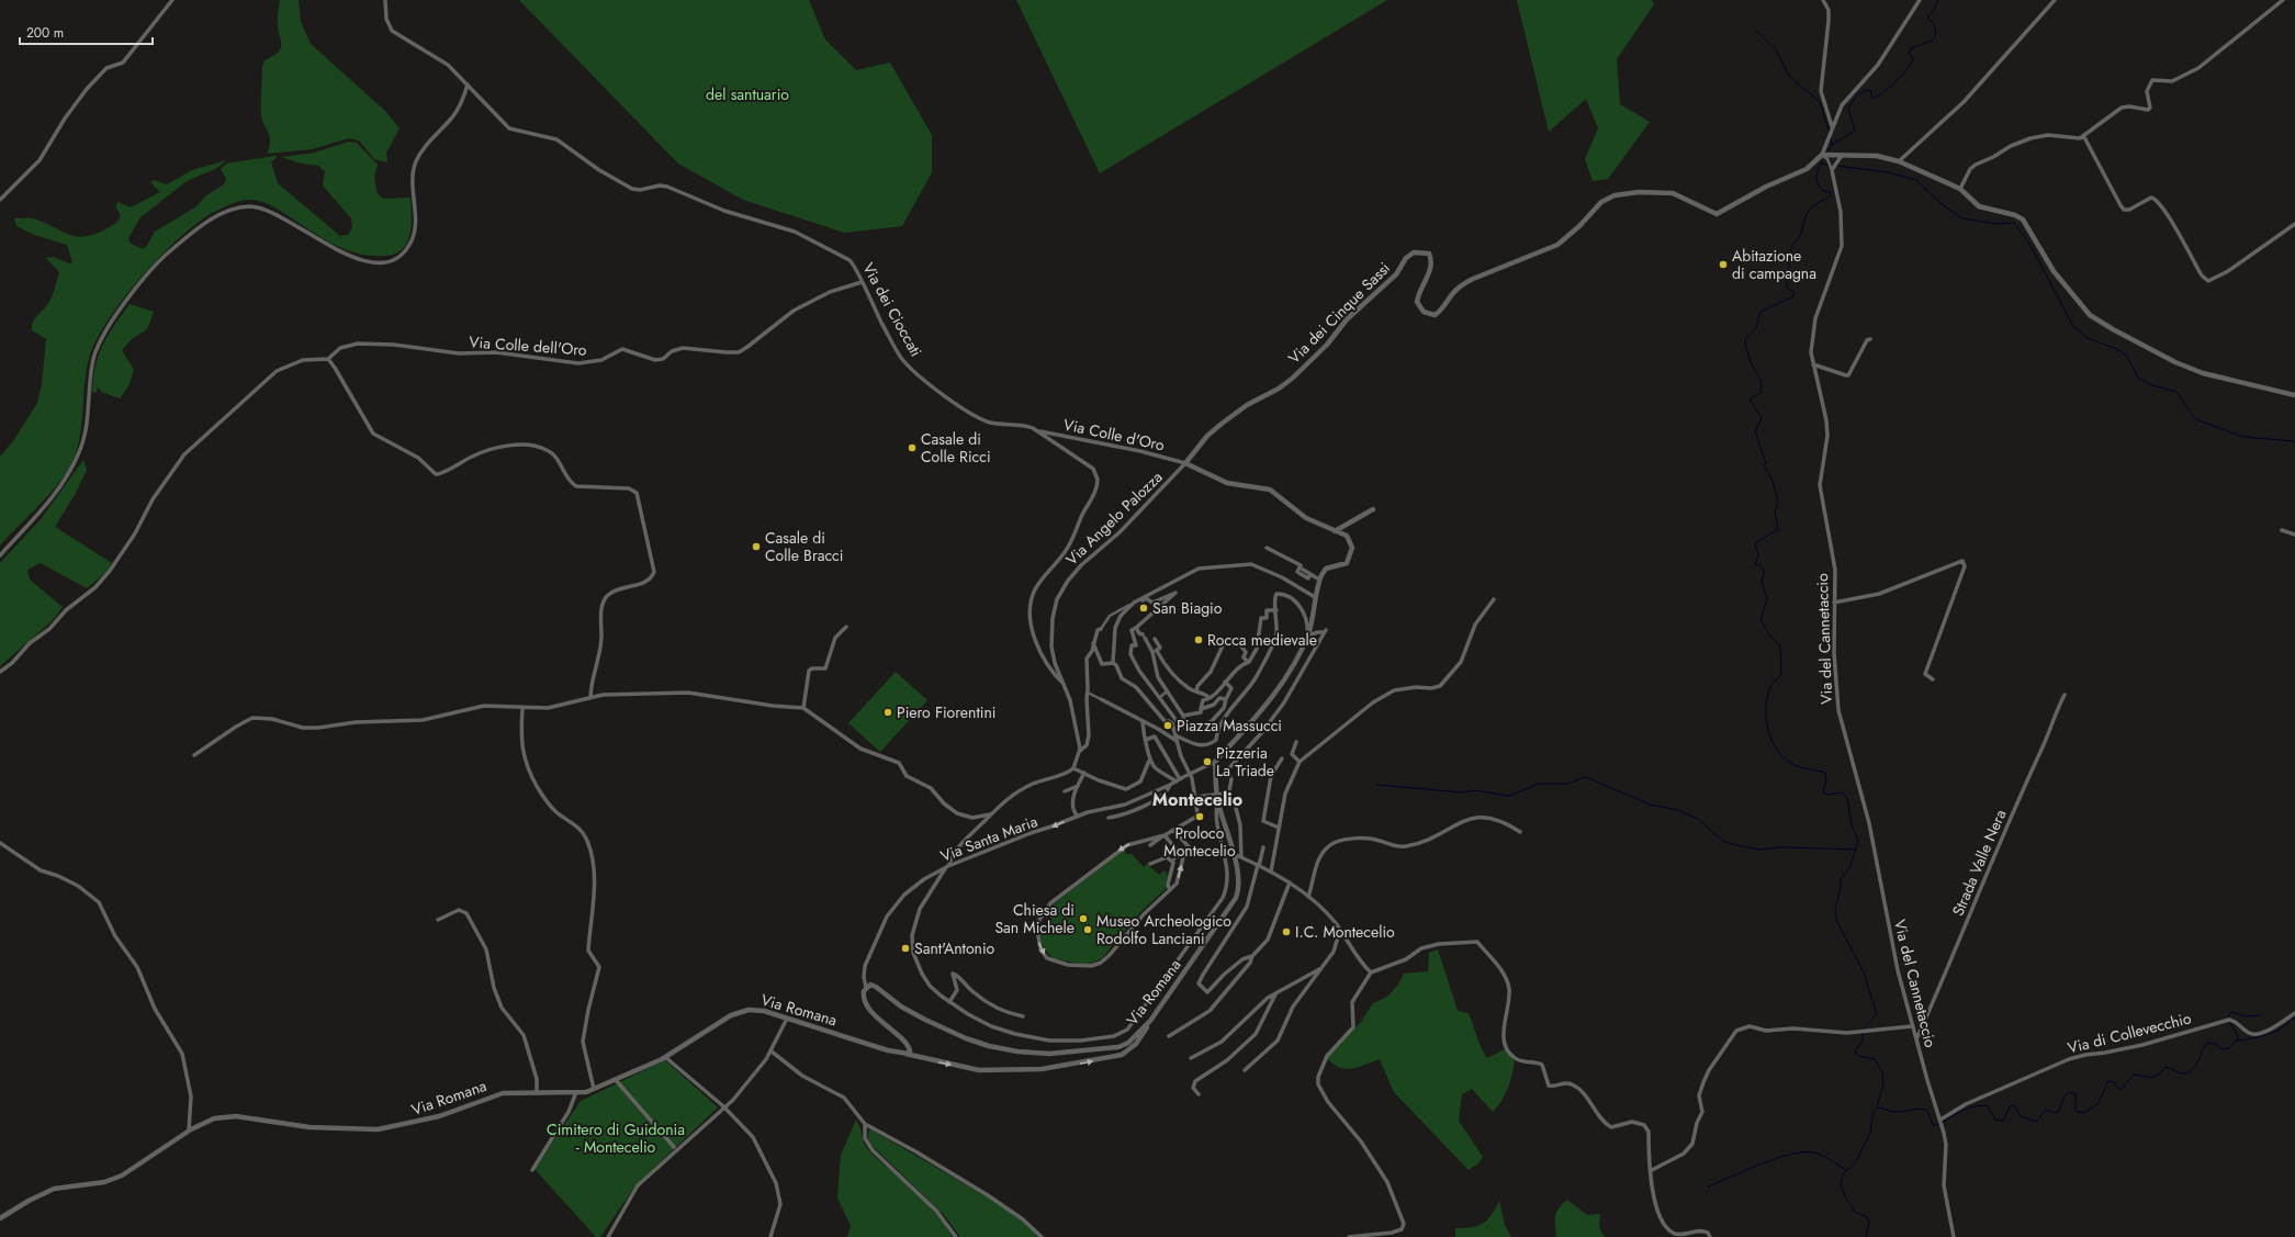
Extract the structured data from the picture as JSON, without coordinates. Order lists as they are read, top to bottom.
{
  "streets": {
    "street": [
      "Via dei Cioccati",
      "Via dei Cinque Sassi",
      "Via Colle dell'Oro",
      "Via Colle d'Oro",
      "Via Angelo Palozza",
      "Via del Cannetaccio",
      "Via Santa Maria",
      "Strada Valle Nera",
      "Via Romana",
      "Via di Collevecchio"
    ]
  },
  "crossings": [
    ["Via dei Cioccati", "Via Colle dell'Oro"],
    ["Via dei Cioccati", "Via Colle d'Oro"],
    ["Via dei Cioccati", "Via Angelo Palozza"],
    ["Via dei Cinque Sassi", "Via Colle d'Oro"],
    ["Via dei Cinque Sassi", "Via Angelo Palozza"],
    ["Via Colle d'Oro", "Via Angelo Palozza"],
    ["Via del Cannetaccio", "Strada Valle Nera"],
    ["Via del Cannetaccio", "Via di Collevecchio"],
    ["Via Santa Maria", "Via Romana"]
  ],
  "districts": ["Montecelio"],
  "parks": ["del santuario", "Cimitero di Guidonia - Montecelio"],
  "places": [
    "Abitazione di campagna",
    "Casale di Colle Ricci",
    "Casale di Colle Bracci",
    "San Biagio",
    "Rocca medievale",
    "Piero Fiorentini",
    "Piazza Massucci",
    "Pizzeria La Triade",
    "Proloco Montecelio",
    "Chiesa di San Michele",
    "Museo Archeologico Rodolfo Lanciani",
    "I.C. Montecelio",
    "Sant'Antonio"
  ],
  "scale_bar": "200 m"
}
